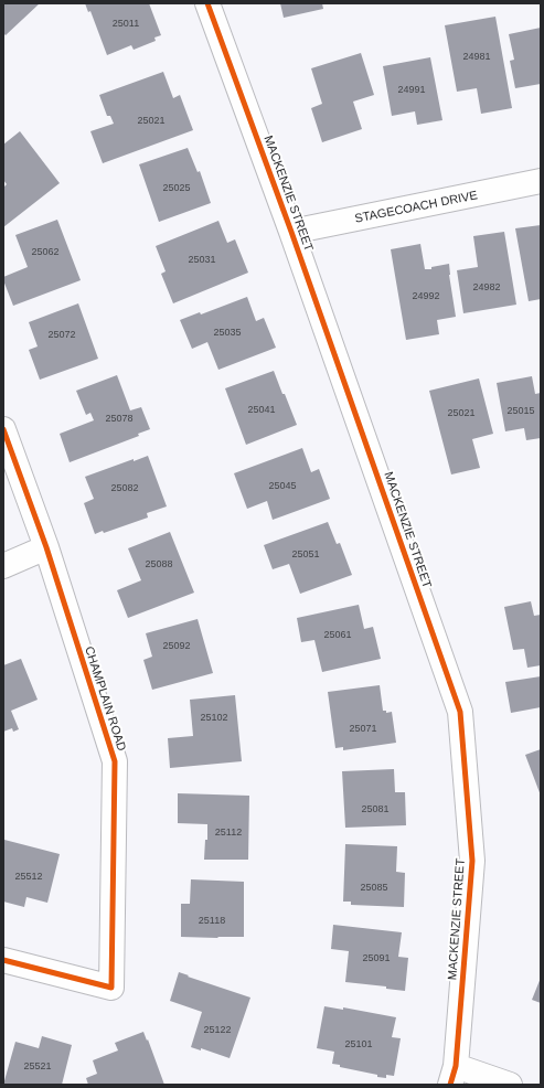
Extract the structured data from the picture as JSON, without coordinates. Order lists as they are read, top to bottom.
{
  "streets": {
    "street": ["MACKENZIE STREET", "STAGECOACH DRIVE", "CHAMPLAIN ROAD"]
  },
  "crossings": [
    ["MACKENZIE STREET", "STAGECOACH DRIVE"]
  ],
  "house_numbers": [
    "25011",
    "24981",
    "24991",
    "25021",
    "25025",
    "25062",
    "25031",
    "24982",
    "24992",
    "25035",
    "25072",
    "25041",
    "25015",
    "25021",
    "25078",
    "25045",
    "25082",
    "25051",
    "25088",
    "25061",
    "25092",
    "25102",
    "25071",
    "25081",
    "25112",
    "25512",
    "25085",
    "25118",
    "25091",
    "25122",
    "25101",
    "25521"
  ]
}
